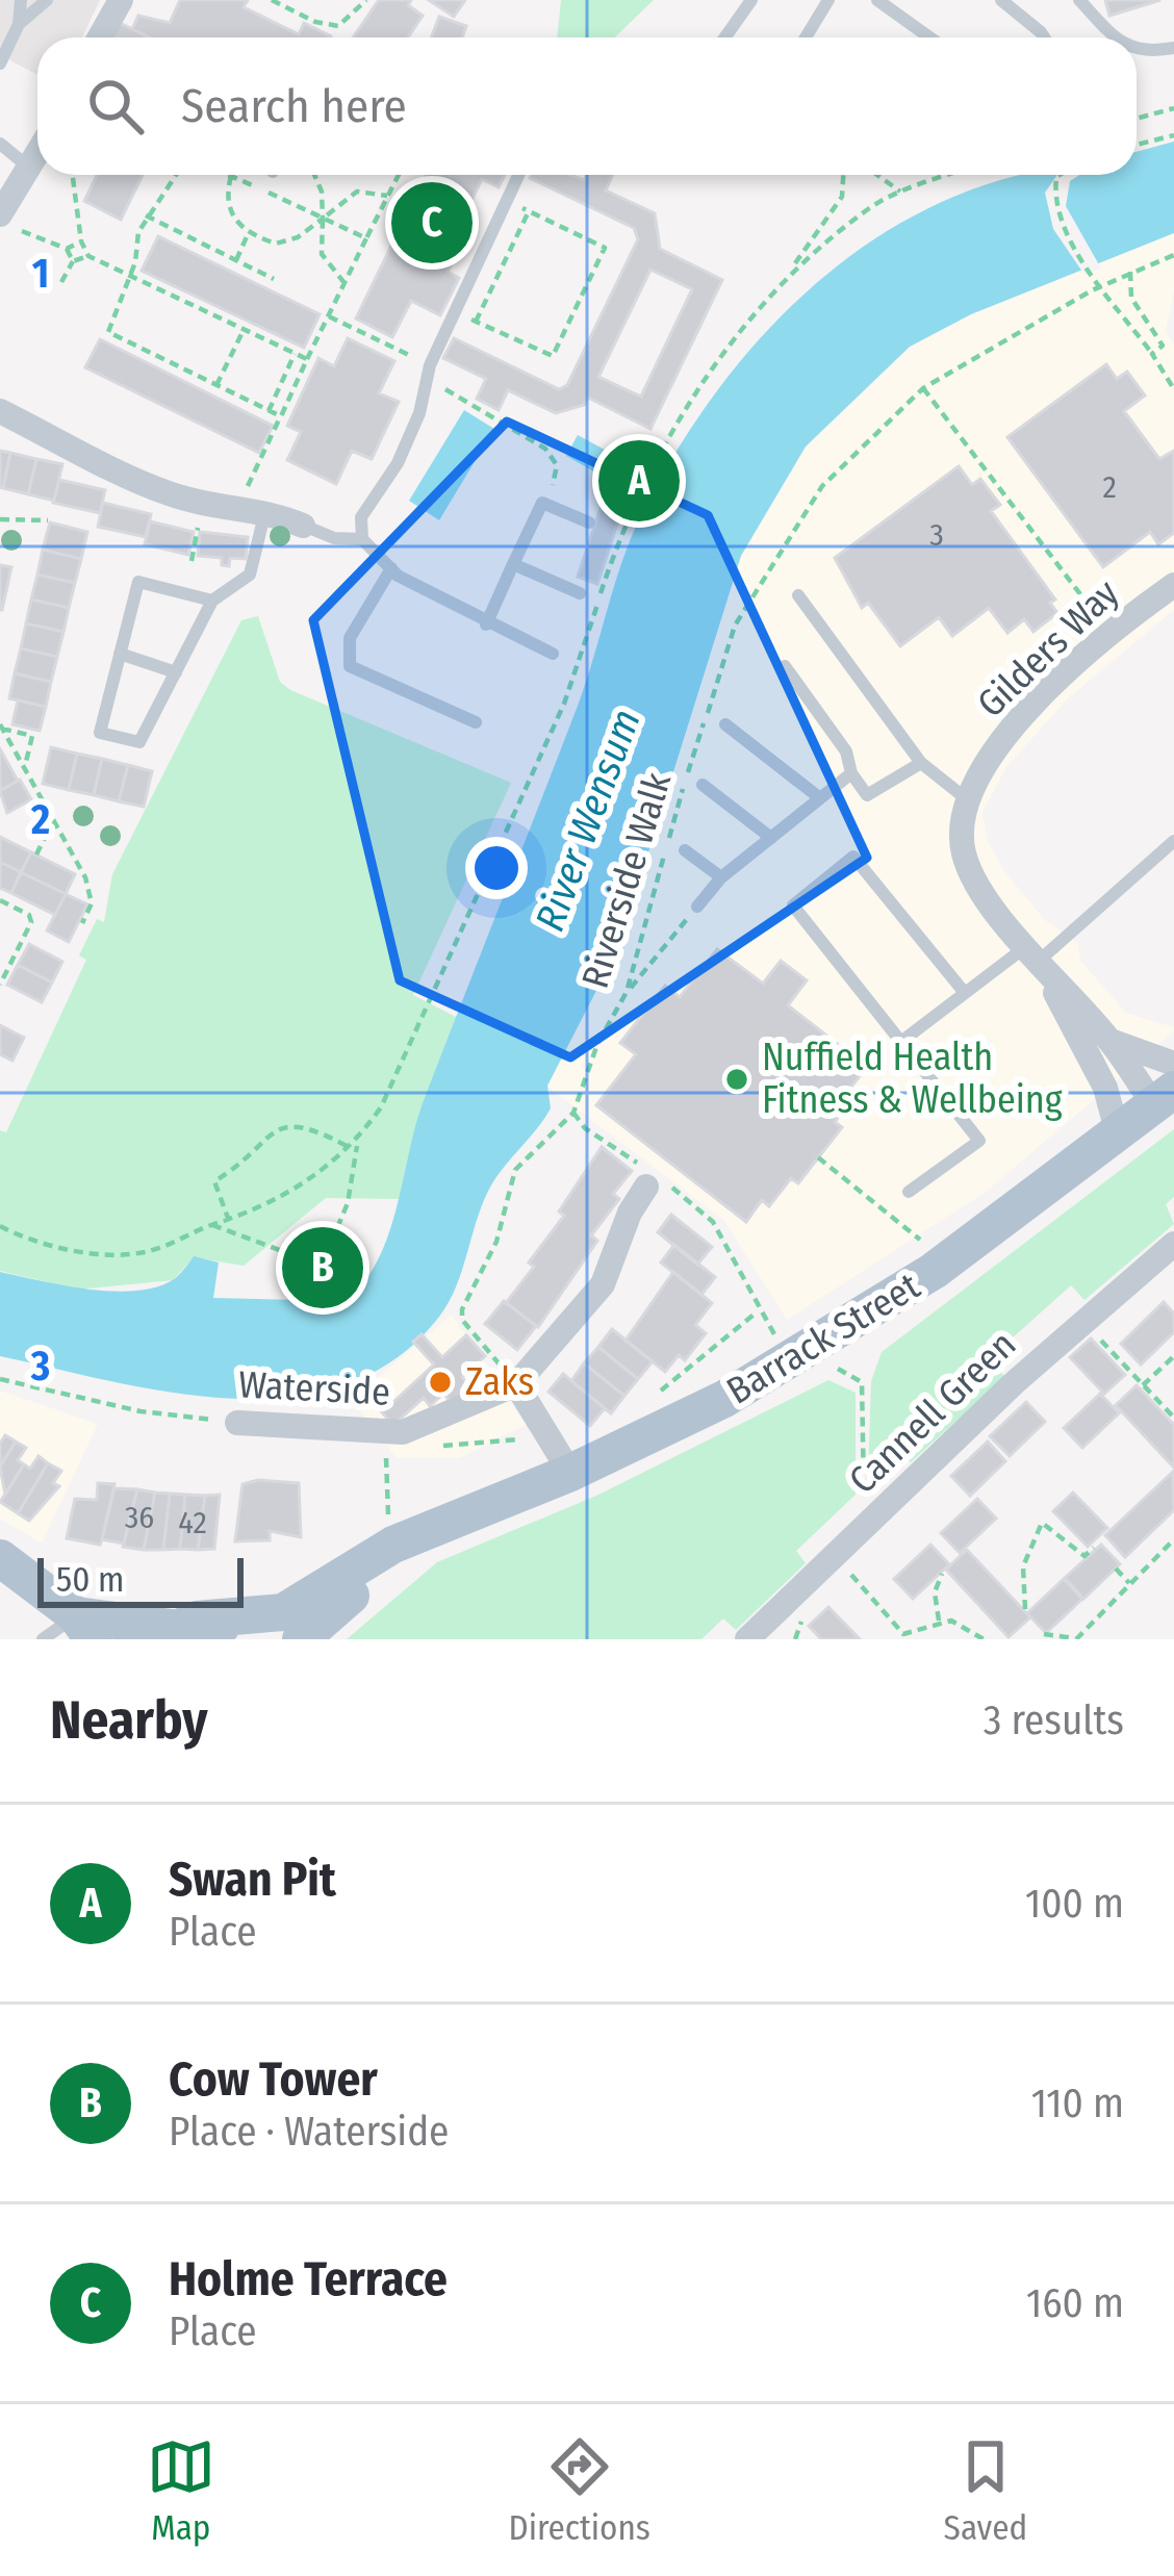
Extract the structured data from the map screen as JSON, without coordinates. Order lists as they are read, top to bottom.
{
  "streets": {
    "main road": ["Barrack Street"],
    "street": ["Gilders Way", "Waterside", "Cannell Green"],
    "path": ["Riverside Walk"]
  },
  "crossings": [
    ["Riverside Walk", "Waterside"]
  ],
  "water": ["River Wensum"],
  "places": ["Nuffield Health Fitness & Wellbeing", "Zaks"],
  "house_numbers": [
    "2",
    "3",
    "36",
    "42"
  ],
  "scale_bar": "50 m",
  "page": {
    "search": "Search here",
    "pins": ["C", "A", "B"],
    "scale": "50 m",
    "heading": ["Nearby", "3 results"],
    "list": [
      {
        "mark": "A",
        "name": "Swan Pit",
        "note": "Place",
        "value": "100 m"
      },
      {
        "mark": "B",
        "name": "Cow Tower",
        "note": "Place · Waterside",
        "value": "110 m"
      },
      {
        "mark": "C",
        "name": "Holme Terrace",
        "note": "Place",
        "value": "160 m"
      }
    ],
    "nav": ["Map", "Directions", "Saved"]
  },
  "grid": {
    "rows": ["1", "2", "3"]
  }
}
